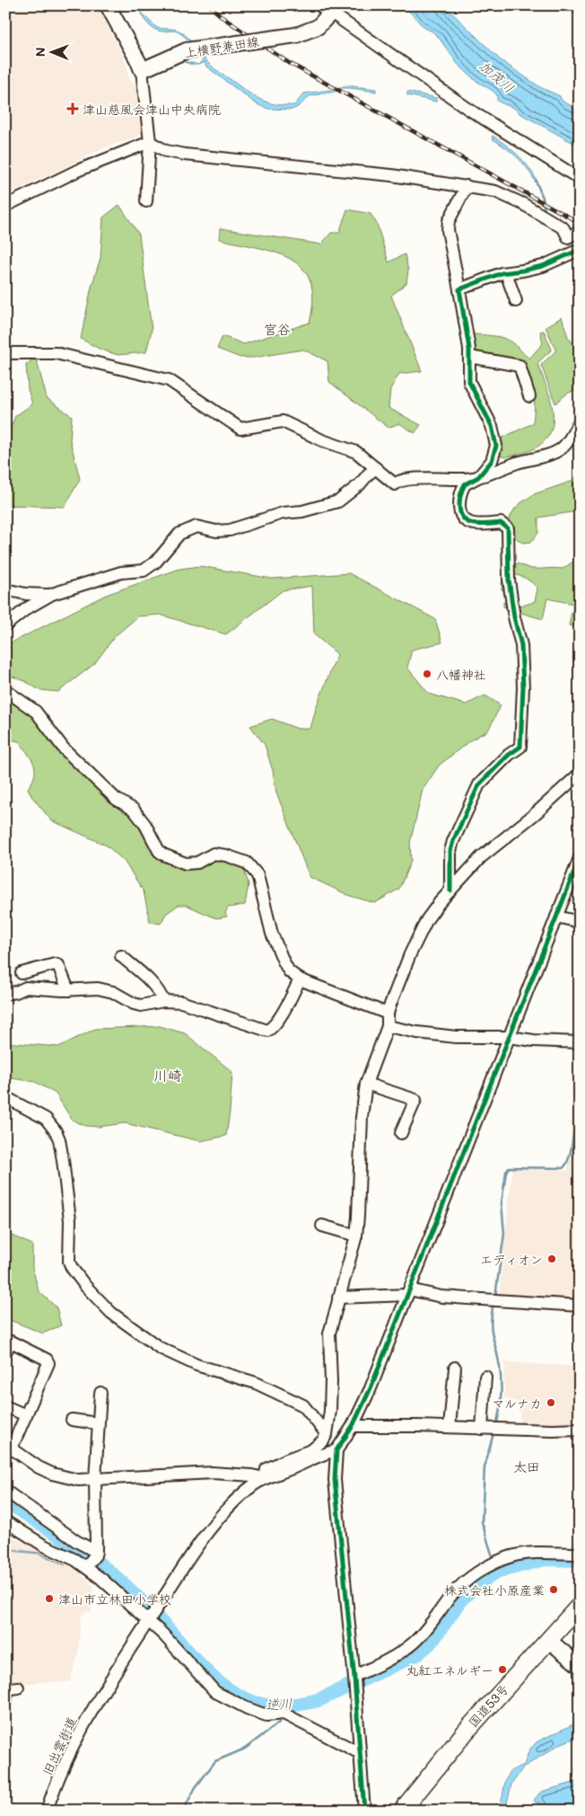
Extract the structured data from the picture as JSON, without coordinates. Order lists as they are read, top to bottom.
{
  "streets": {
    "highway": ["国道53号"],
    "main road": ["上横野兼田線"],
    "street": ["旧出雲街道"]
  },
  "districts": ["宮谷", "川崎", "太田"],
  "water": ["加茂川", "逆川"],
  "places": {
    "health": ["津山慈風会津山中央病院"],
    "other": [
      "八幡神社",
      "エディオン",
      "マルナカ",
      "株式会社小原産業",
      "津山市立林田小学校",
      "丸紅エネルギー"
    ]
  },
  "north": "left"
}
